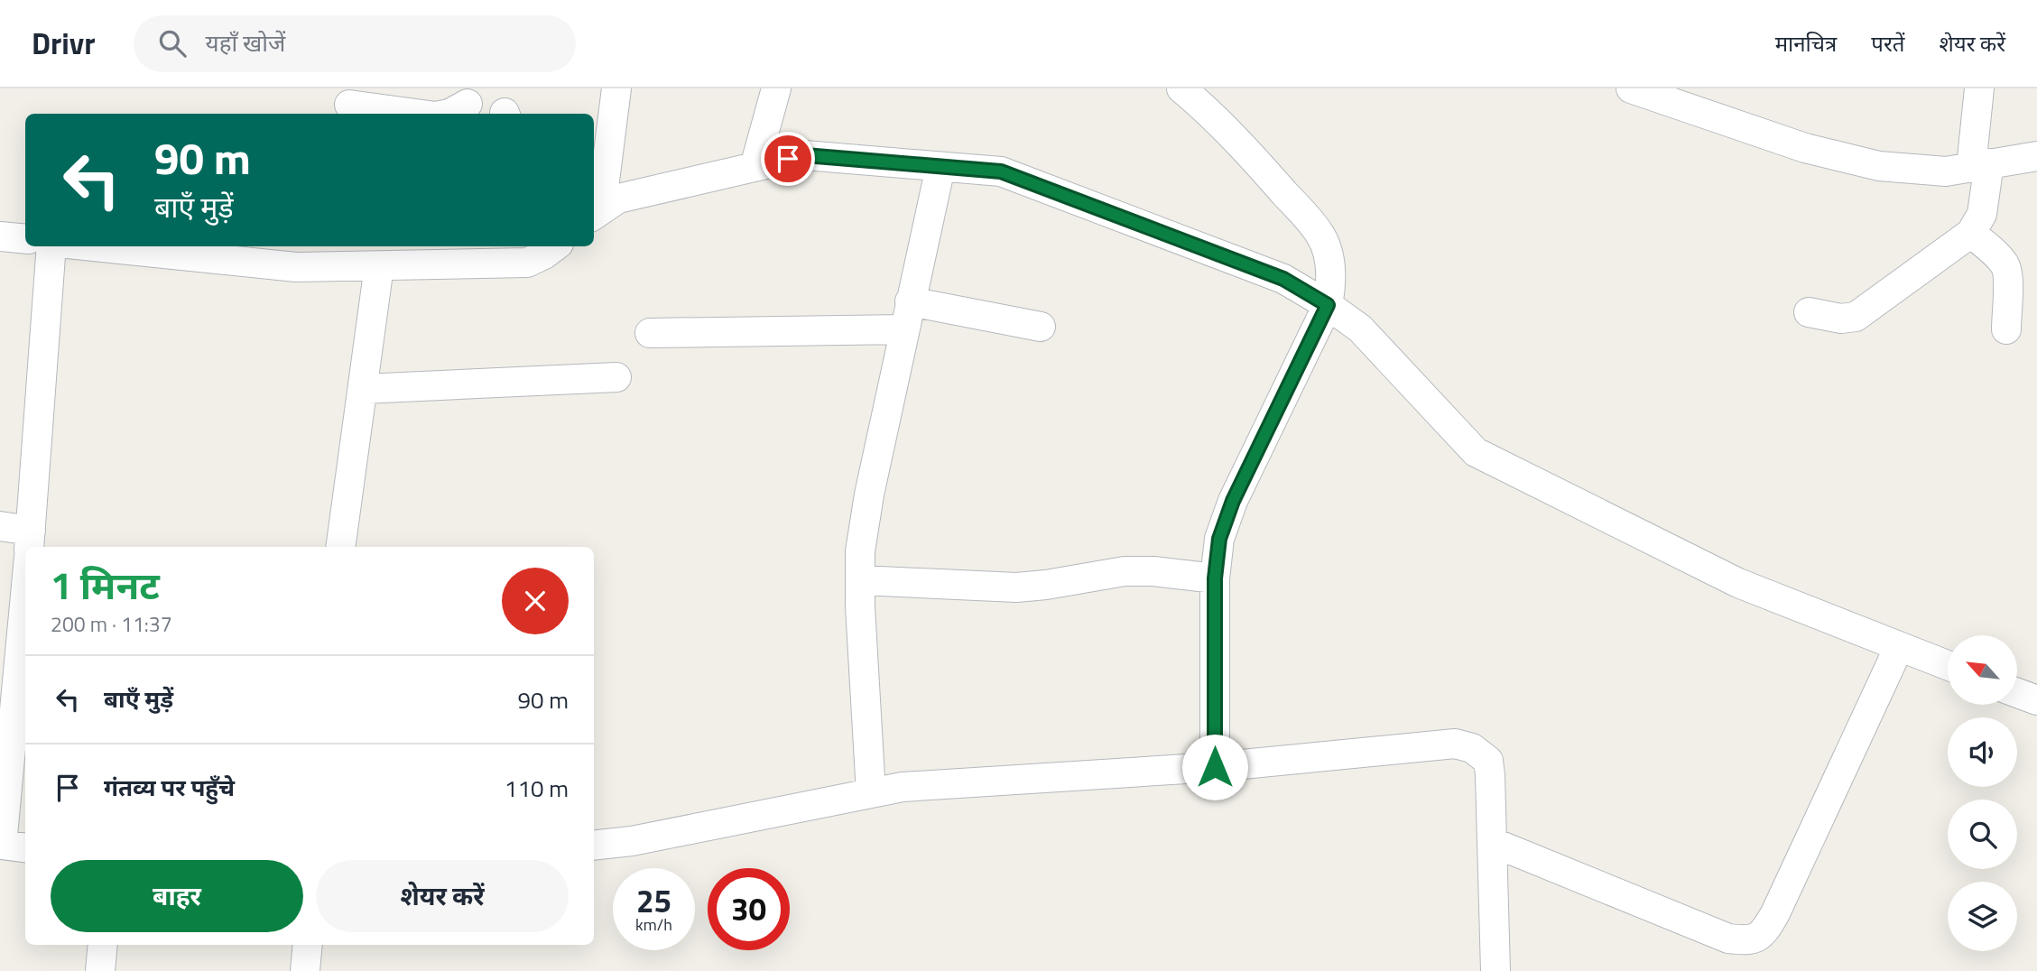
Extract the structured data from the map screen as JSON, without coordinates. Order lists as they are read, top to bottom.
{
  "north": "top left",
  "page": {
    "header": "Drivr",
    "search": "यहाँ खोजें",
    "nav": ["मानचित्र", "परतें", "शेयर करें"],
    "turn": ["90 m", "बाएँ मुड़ें"],
    "heading": ["1 मिनट", "200 m · 11:37"],
    "list": [
      {
        "name": "बाएँ मुड़ें",
        "value": "90 m"
      },
      {
        "name": "गंतव्य पर पहुँचे",
        "value": "110 m"
      }
    ],
    "buttons": ["बाहर", "शेयर करें"],
    "speed": "25 km/h",
    "limit": "30"
  }
}
